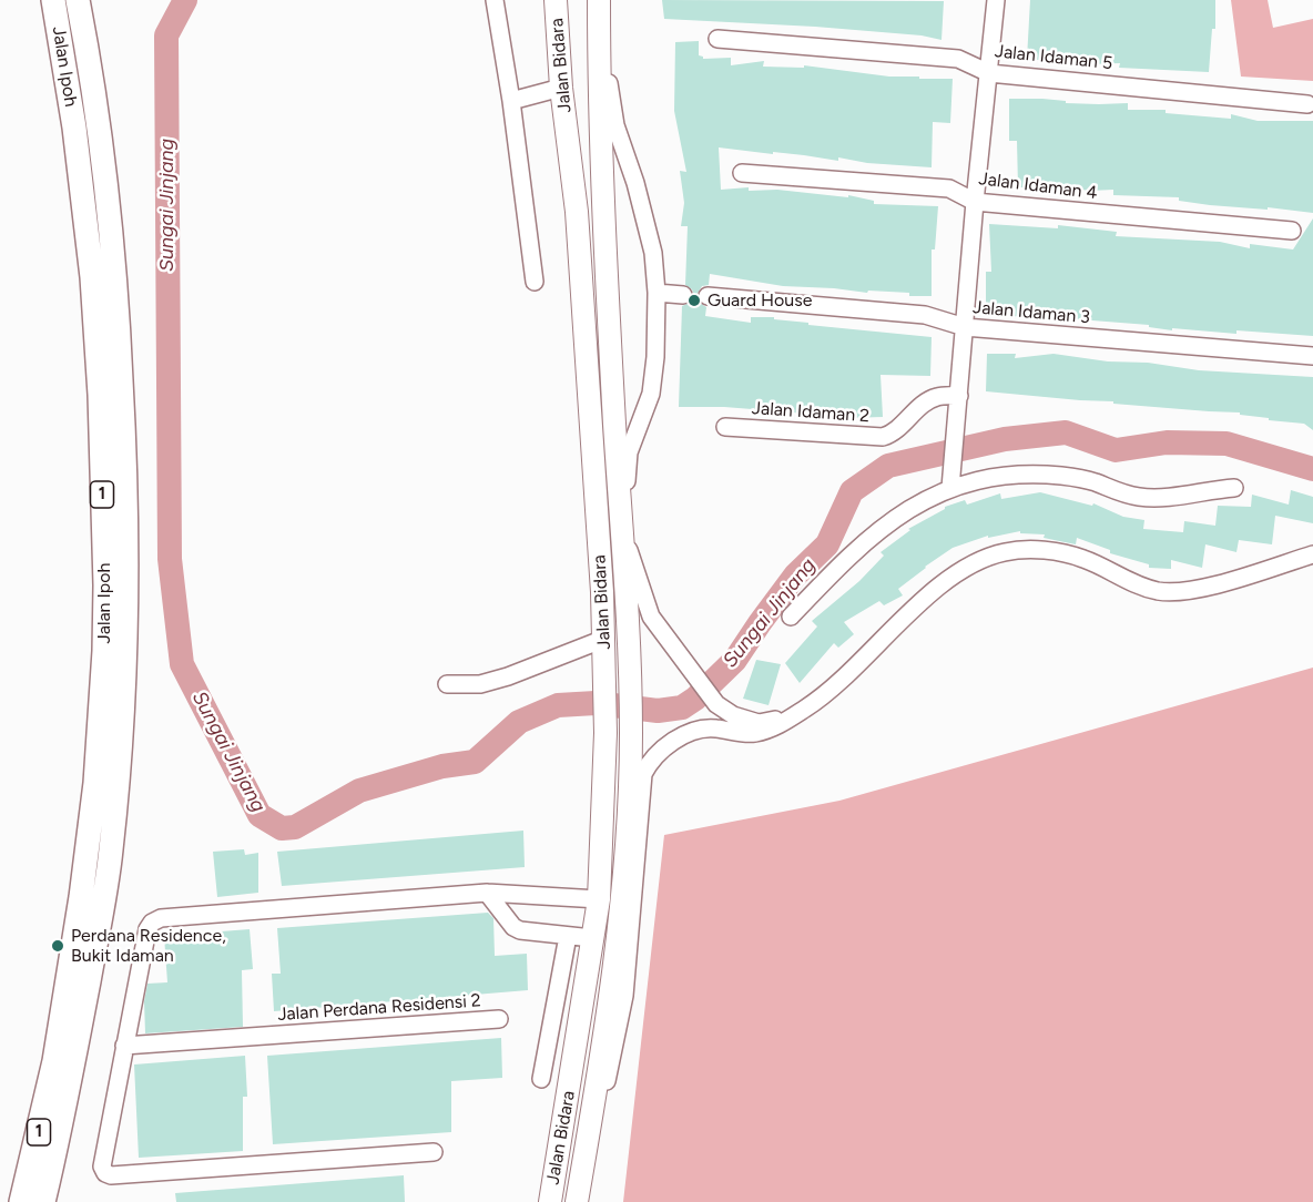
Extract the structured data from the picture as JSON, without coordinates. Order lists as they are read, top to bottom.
{
  "streets": {
    "highway": ["Jalan Ipoh", "1"],
    "main road": ["Jalan Bidara"],
    "street": [
      "Jalan Idaman 5",
      "Jalan Idaman 4",
      "Jalan Idaman 3",
      "Jalan Idaman 2",
      "Jalan Perdana Residensi 2"
    ]
  },
  "water": ["Sungai Jinjang"],
  "places": ["Guard House", "Perdana Residence, Bukit Idaman"]
}
